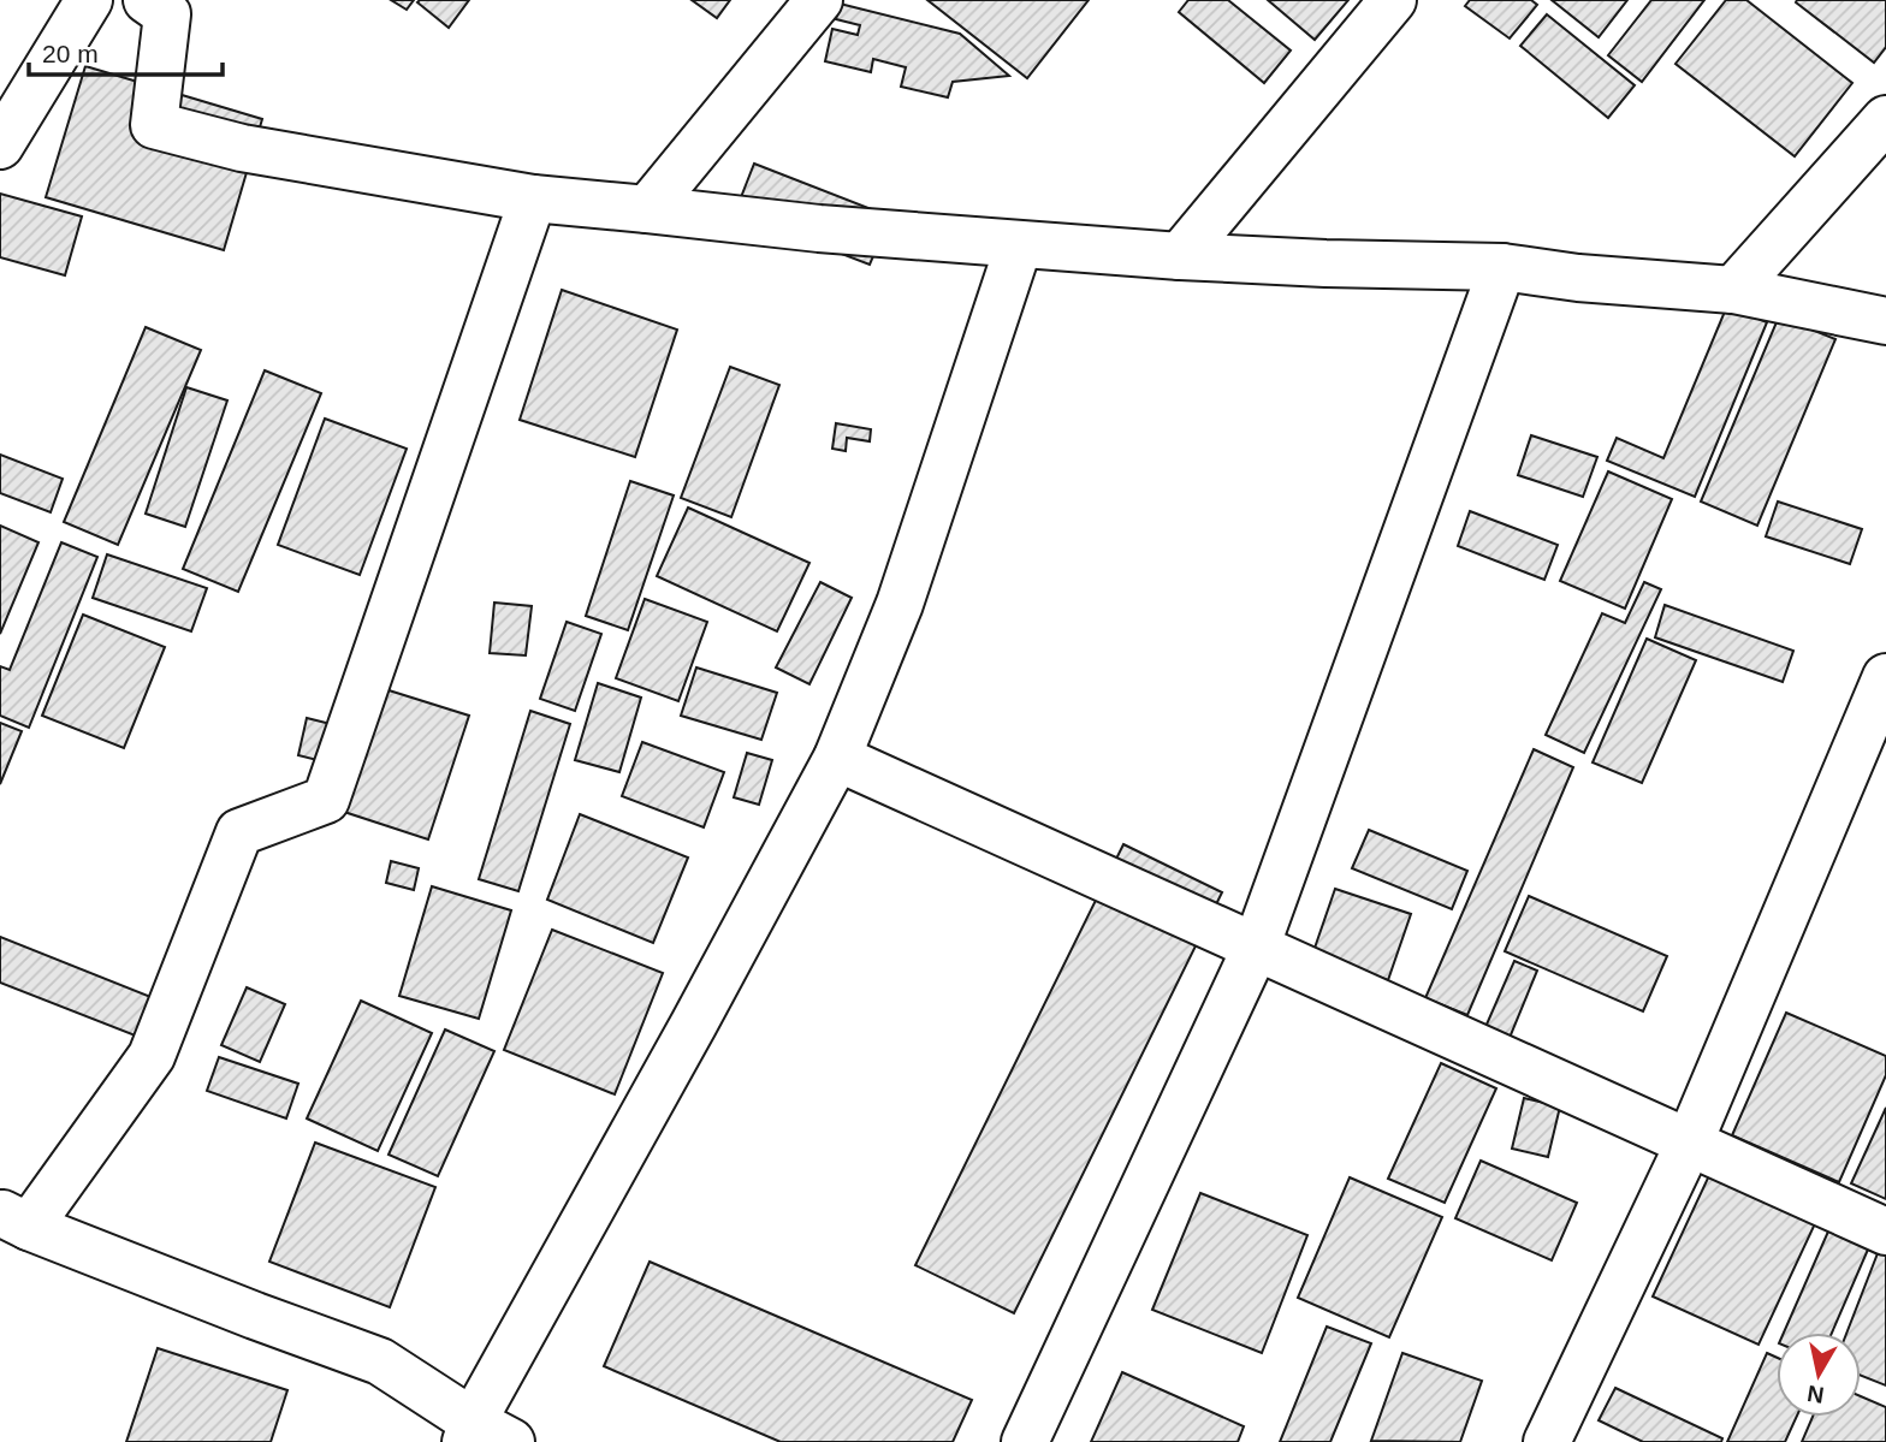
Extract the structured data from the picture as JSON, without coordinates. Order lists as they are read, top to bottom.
{
  "scale_bar": "20 m",
  "north": "bottom"
}
